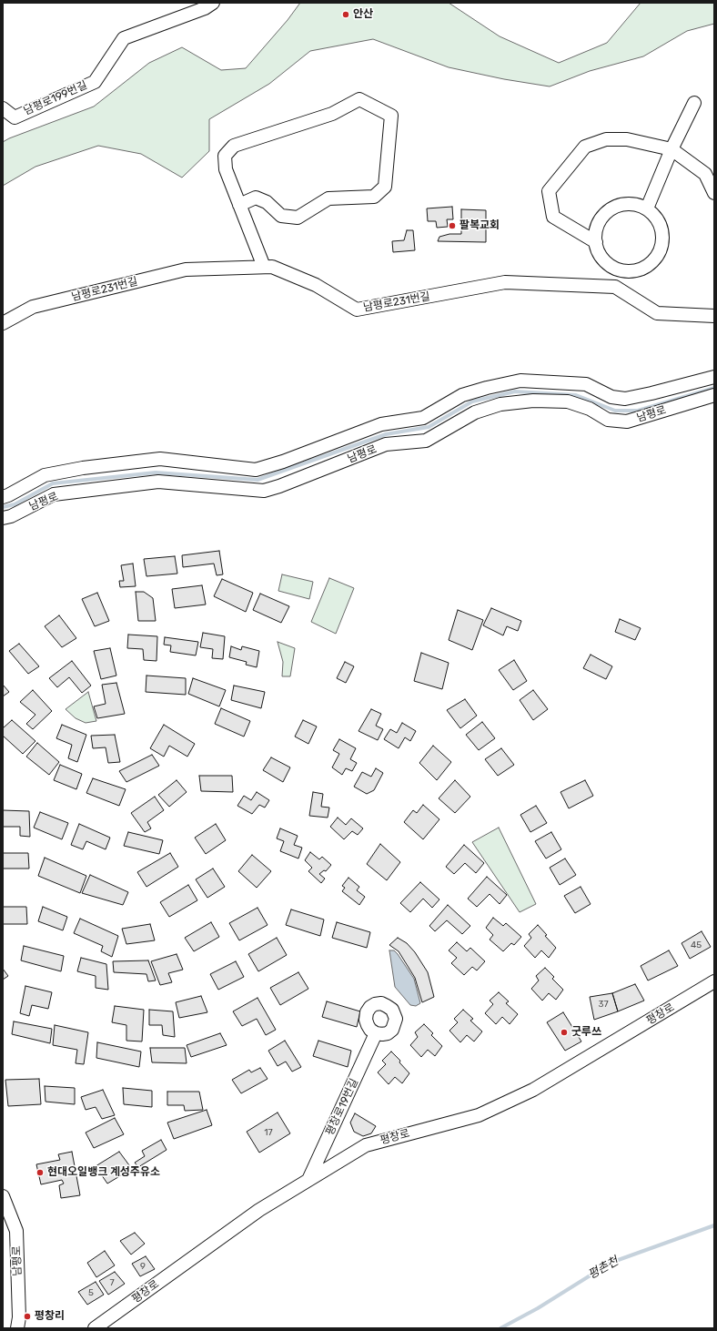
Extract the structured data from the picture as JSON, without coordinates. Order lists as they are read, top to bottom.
{
  "streets": {
    "street": [
      "남평로199번길",
      "남평로231번길",
      "남평로",
      "평창로",
      "평창로19번길"
    ]
  },
  "crossings": [
    ["평창로", "평창로19번길"]
  ],
  "water": ["평촌천"],
  "places": [
    "안산",
    "팔복교회",
    "굿루쓰",
    "현대오일뱅크 계성주유소",
    "평창리"
  ],
  "house_numbers": [
    "45",
    "37",
    "17",
    "9",
    "7",
    "5"
  ]
}
